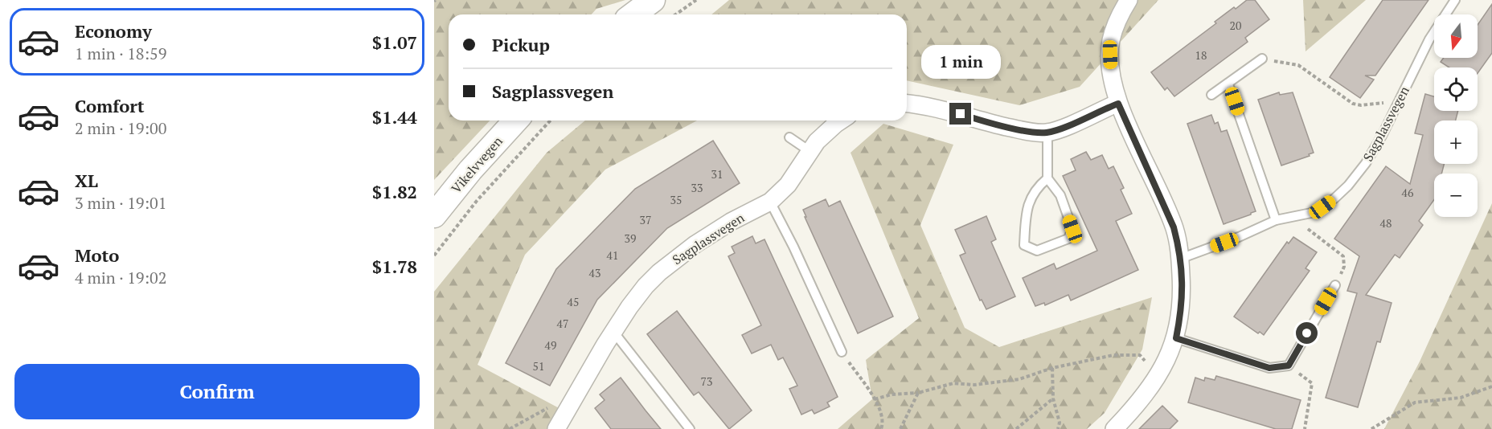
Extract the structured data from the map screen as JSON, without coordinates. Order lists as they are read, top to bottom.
{
  "streets": {
    "street": ["Sagplassvegen", "Vikelvvegen"]
  },
  "house_numbers": [
    "20",
    "18",
    "31",
    "33",
    "46",
    "35",
    "37",
    "48",
    "39",
    "41",
    "43",
    "45",
    "47",
    "49",
    "51",
    "73"
  ],
  "north": "bottom",
  "page": {
    "list": [
      {
        "name": "Economy",
        "note": "1 min · 18:59",
        "value": "$1.07"
      },
      {
        "name": "Comfort",
        "note": "2 min · 19:00",
        "value": "$1.44"
      },
      {
        "name": "XL",
        "note": "3 min · 19:01",
        "value": "$1.82"
      },
      {
        "name": "Moto",
        "note": "4 min · 19:02",
        "value": "$1.78"
      }
    ],
    "map_buttons": ["+", "−"],
    "banner": ["Pickup", "Sagplassvegen"],
    "bubble": "1 min",
    "buttons": "Confirm"
  }
}
